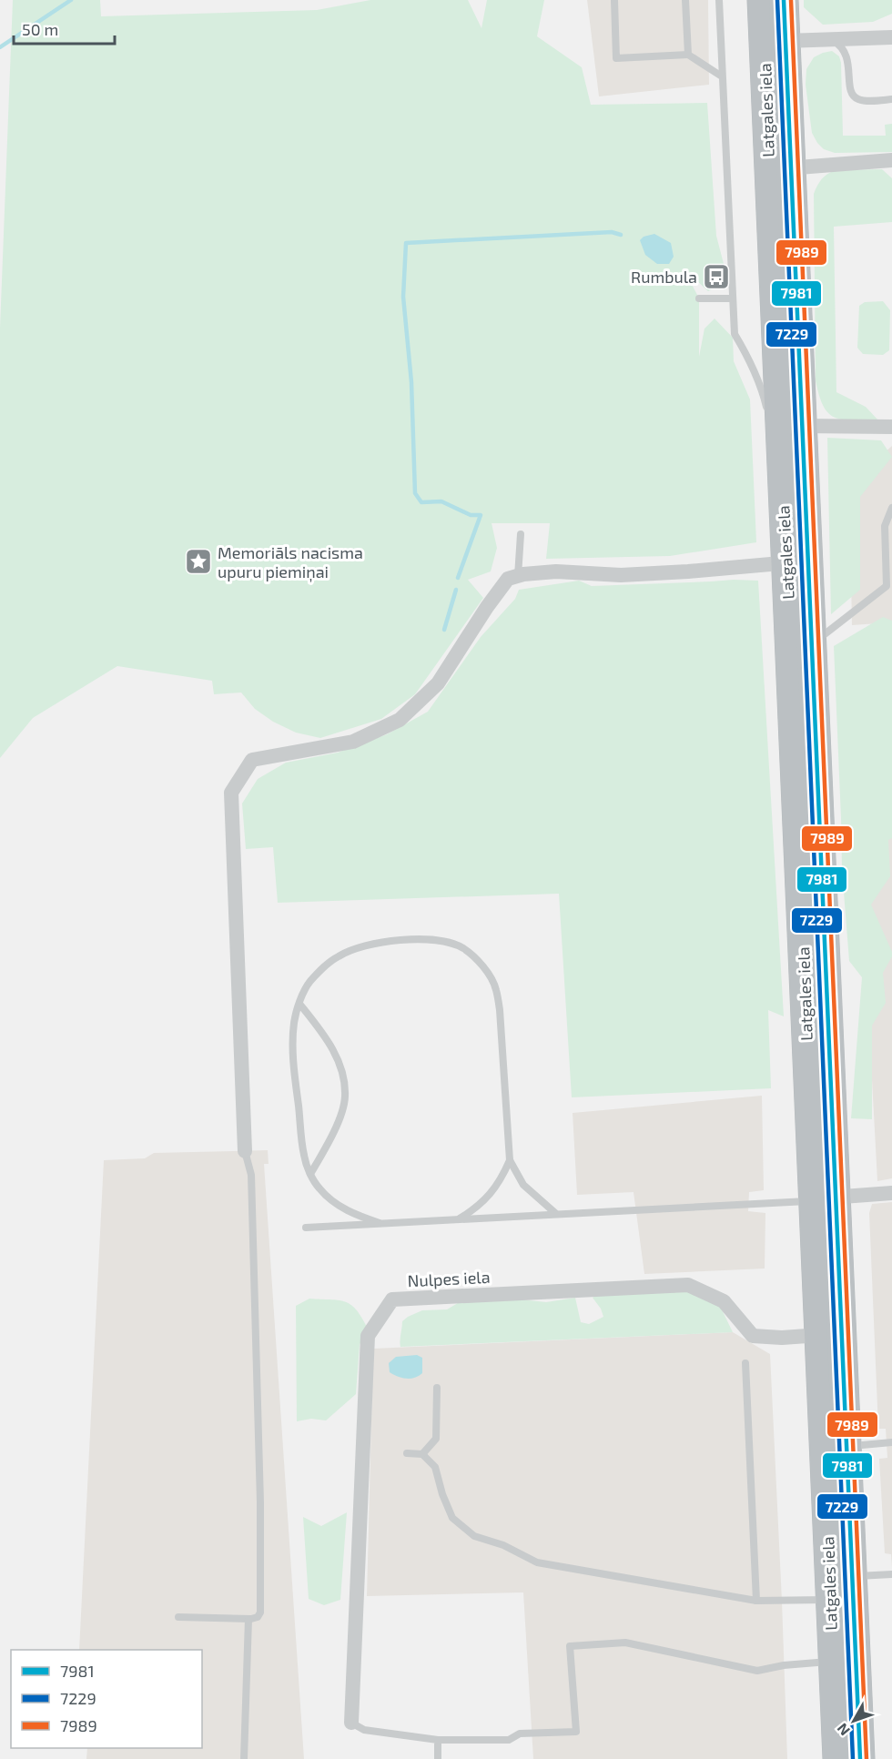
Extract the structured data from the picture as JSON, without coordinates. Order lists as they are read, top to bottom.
{
  "streets": {
    "highway": ["Latgales iela"],
    "street": ["Nulpes iela"]
  },
  "crossings": [
    ["Latgales iela", "Nulpes iela"]
  ],
  "places": {
    "bus stop": ["Rumbula"],
    "place": ["Memoriāls nacisma upuru piemiņai"]
  },
  "lines": ["transit line 7981", "transit line 7229", "transit line 7989"],
  "legend": ["7981", "7229", "7989"],
  "scale_bar": "50 m",
  "north": "bottom left"
}
